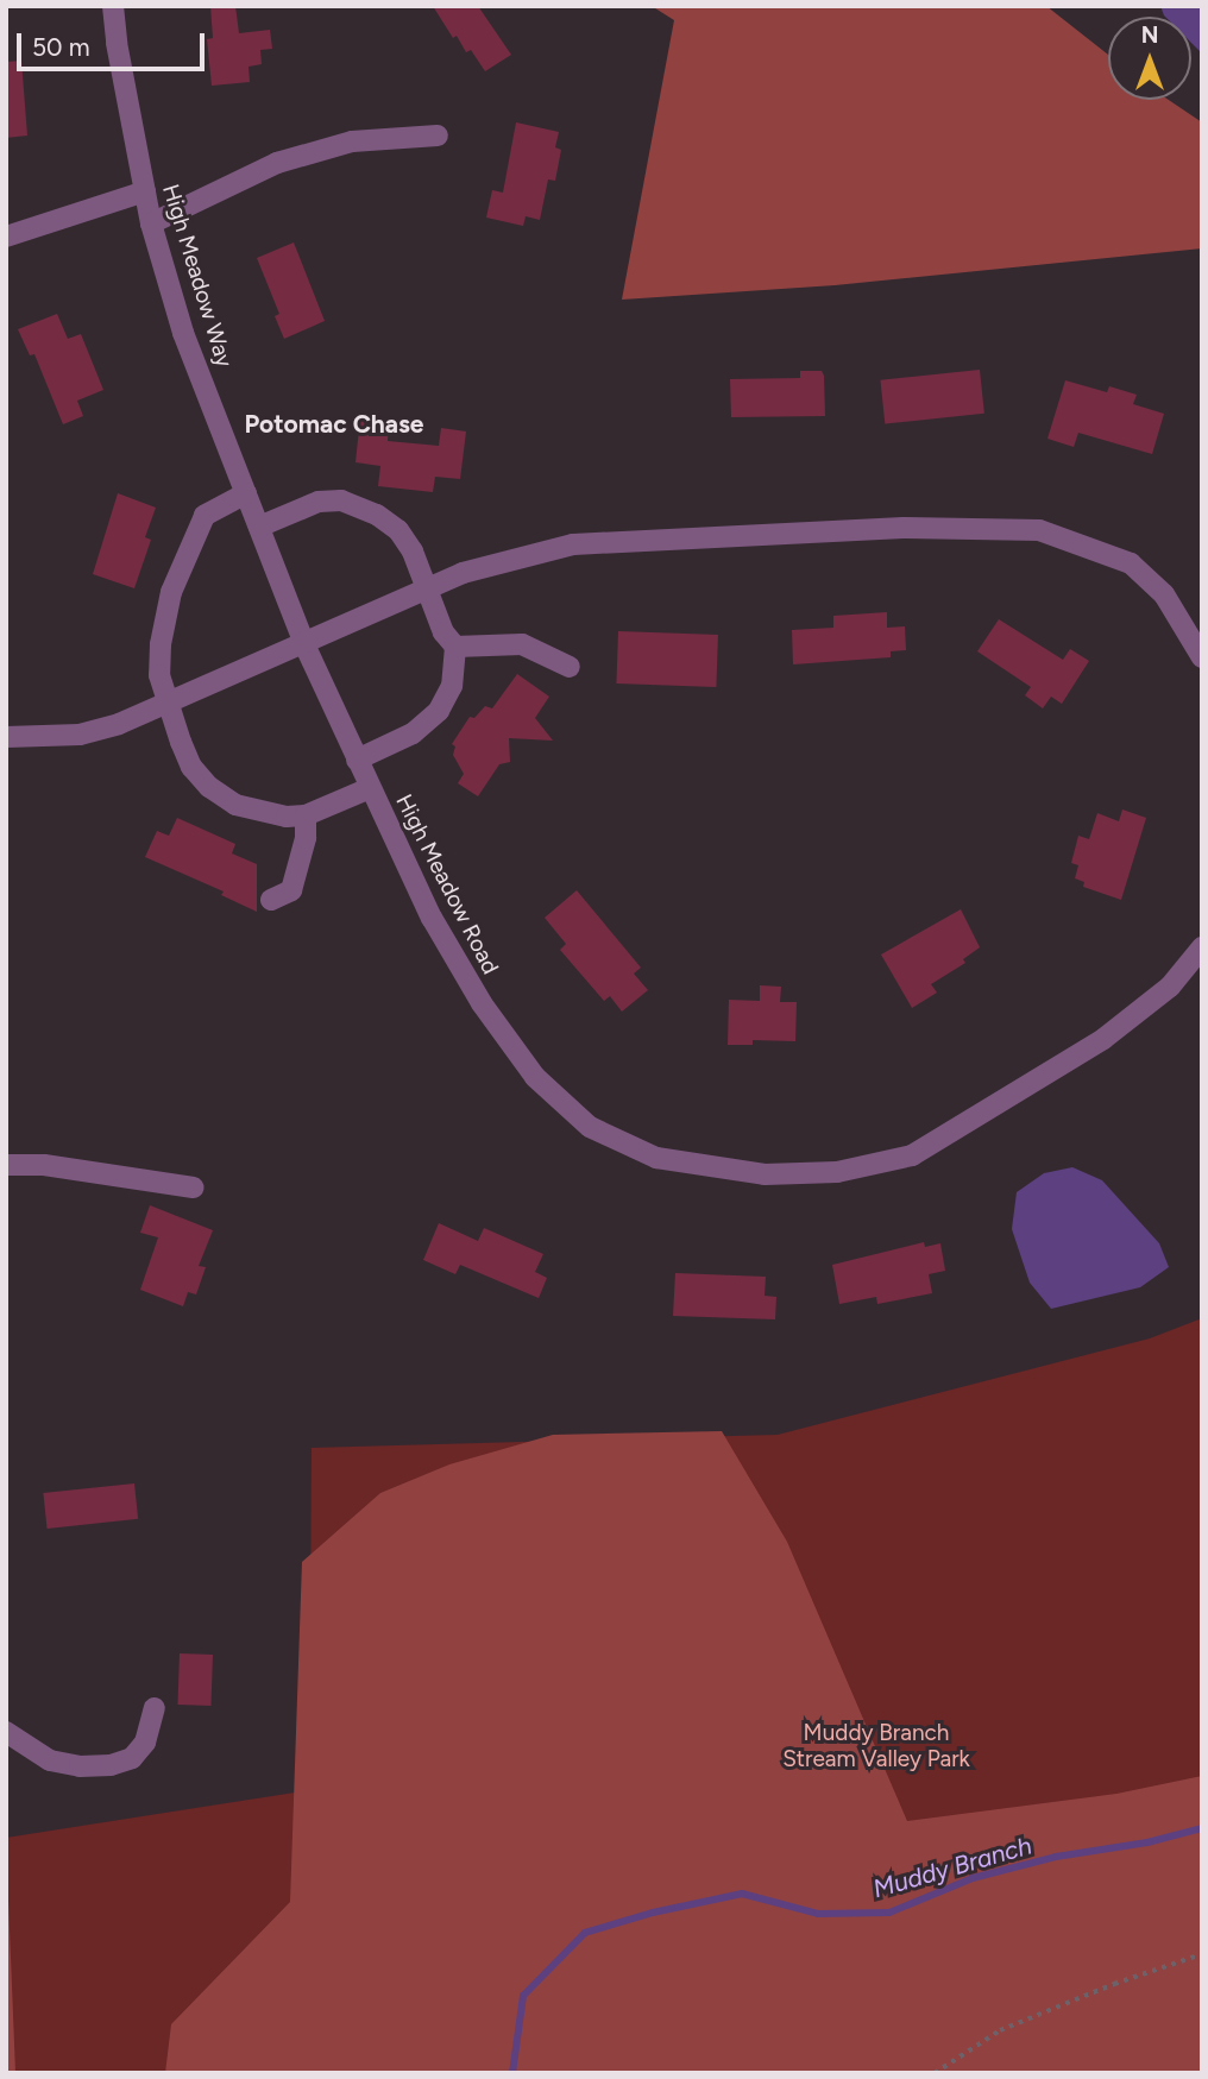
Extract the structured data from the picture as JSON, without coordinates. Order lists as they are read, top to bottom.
{
  "streets": {
    "street": ["High Meadow Way", "High Meadow Road"]
  },
  "crossings": [
    ["High Meadow Way", "High Meadow Road"]
  ],
  "districts": ["Potomac Chase"],
  "water": ["Muddy Branch"],
  "parks": ["Muddy Branch Stream Valley Park"],
  "scale_bar": "50 m",
  "north": "top"
}
